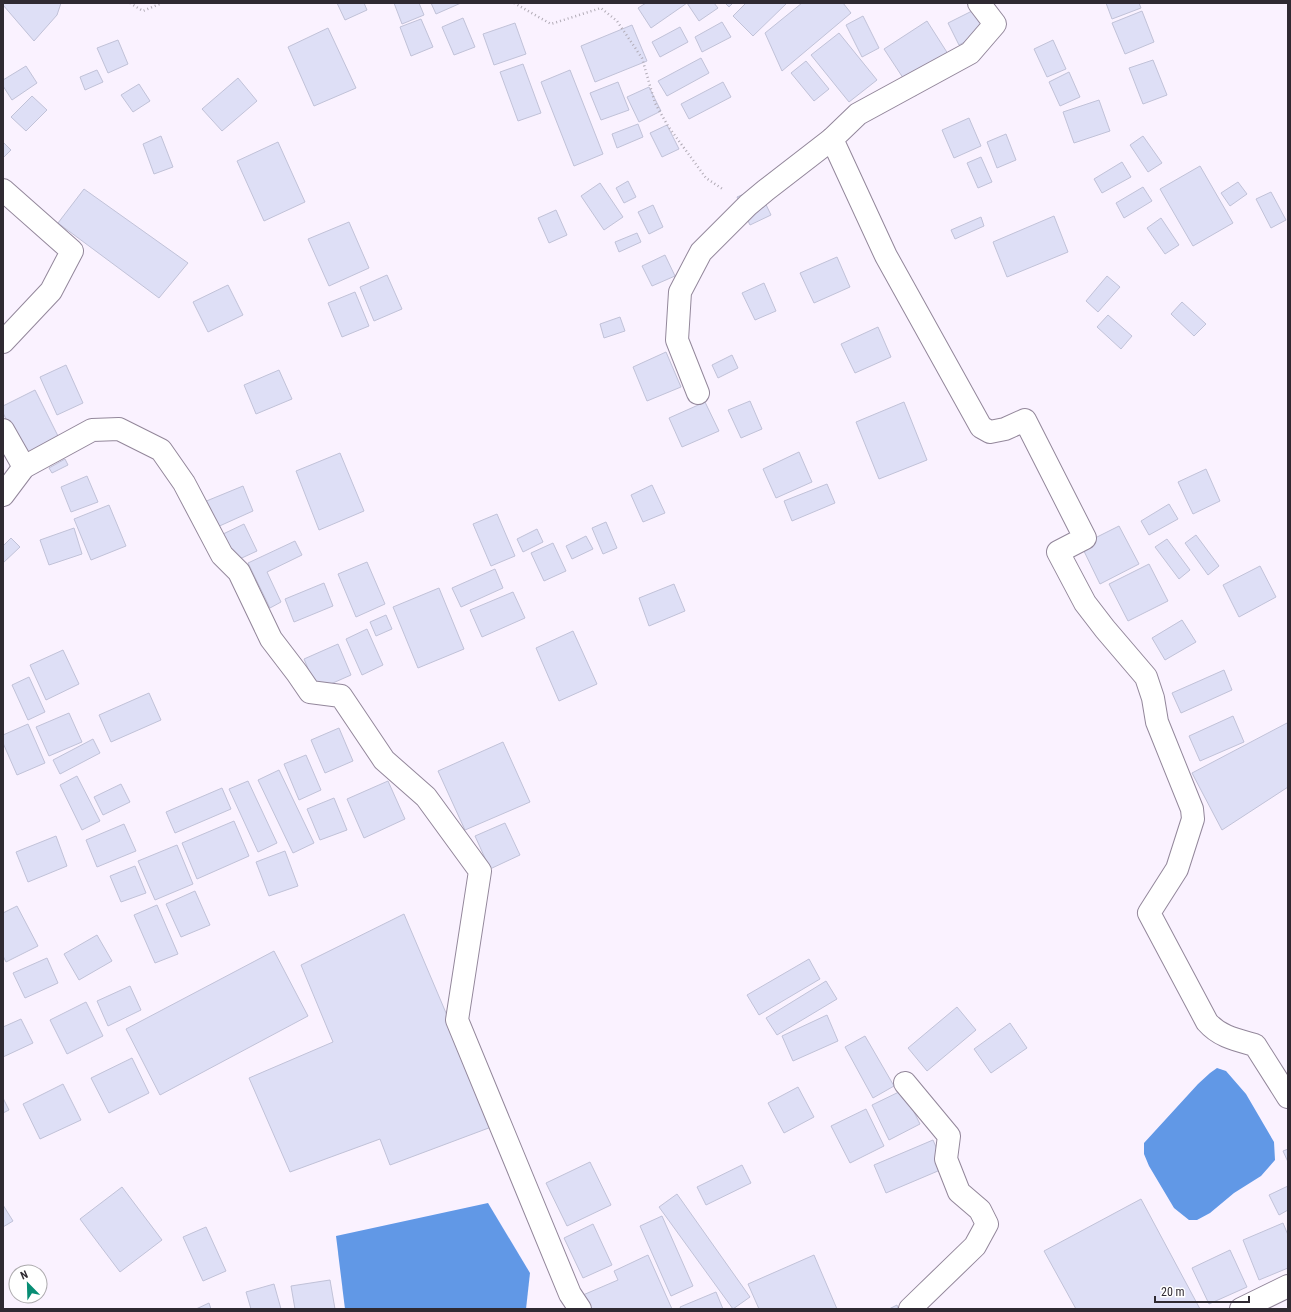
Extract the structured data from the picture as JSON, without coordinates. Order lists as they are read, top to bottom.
{
  "scale_bar": "20 m",
  "north": "top left"
}
